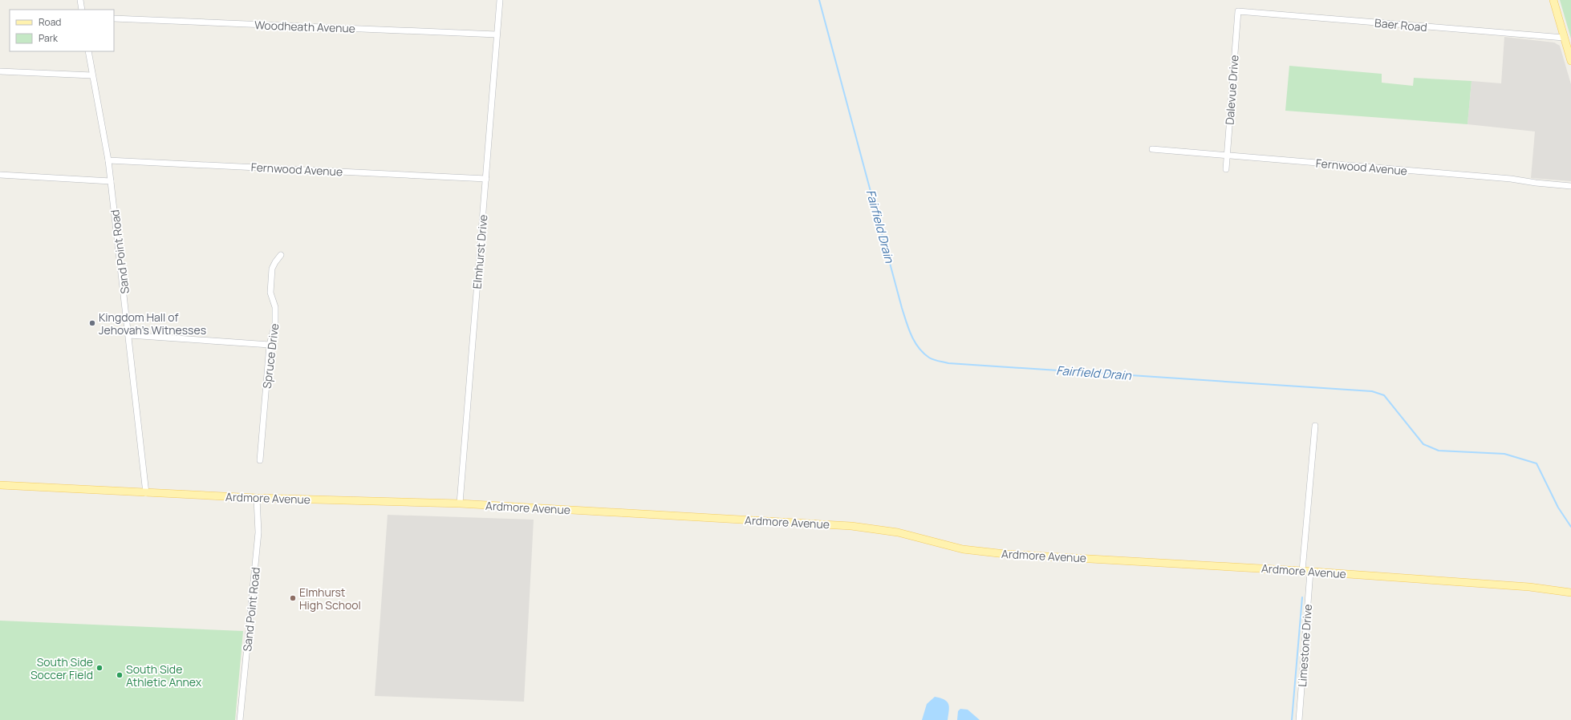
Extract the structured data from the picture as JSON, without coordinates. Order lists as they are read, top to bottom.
{
  "streets": {
    "main road": ["Ardmore Avenue"],
    "street": [
      "Baer Road",
      "Woodheath Avenue",
      "Dalevue Drive",
      "Fernwood Avenue",
      "Sand Point Road",
      "Elmhurst Drive",
      "Spruce Drive",
      "Limestone Drive"
    ]
  },
  "crossings": [
    ["Baer Road", "Dalevue Drive"],
    ["Woodheath Avenue", "Elmhurst Drive"],
    ["Dalevue Drive", "Fernwood Avenue"],
    ["Fernwood Avenue", "Sand Point Road"],
    ["Fernwood Avenue", "Elmhurst Drive"],
    ["Sand Point Road", "Ardmore Avenue"],
    ["Elmhurst Drive", "Ardmore Avenue"],
    ["Ardmore Avenue", "Limestone Drive"]
  ],
  "water": ["Fairfield Drain"],
  "places": [
    "Kingdom Hall of Jehovah's Witnesses",
    "Elmhurst High School",
    "South Side Soccer Field",
    "South Side Athletic Annex"
  ],
  "legend": ["Road", "Park"]
}
